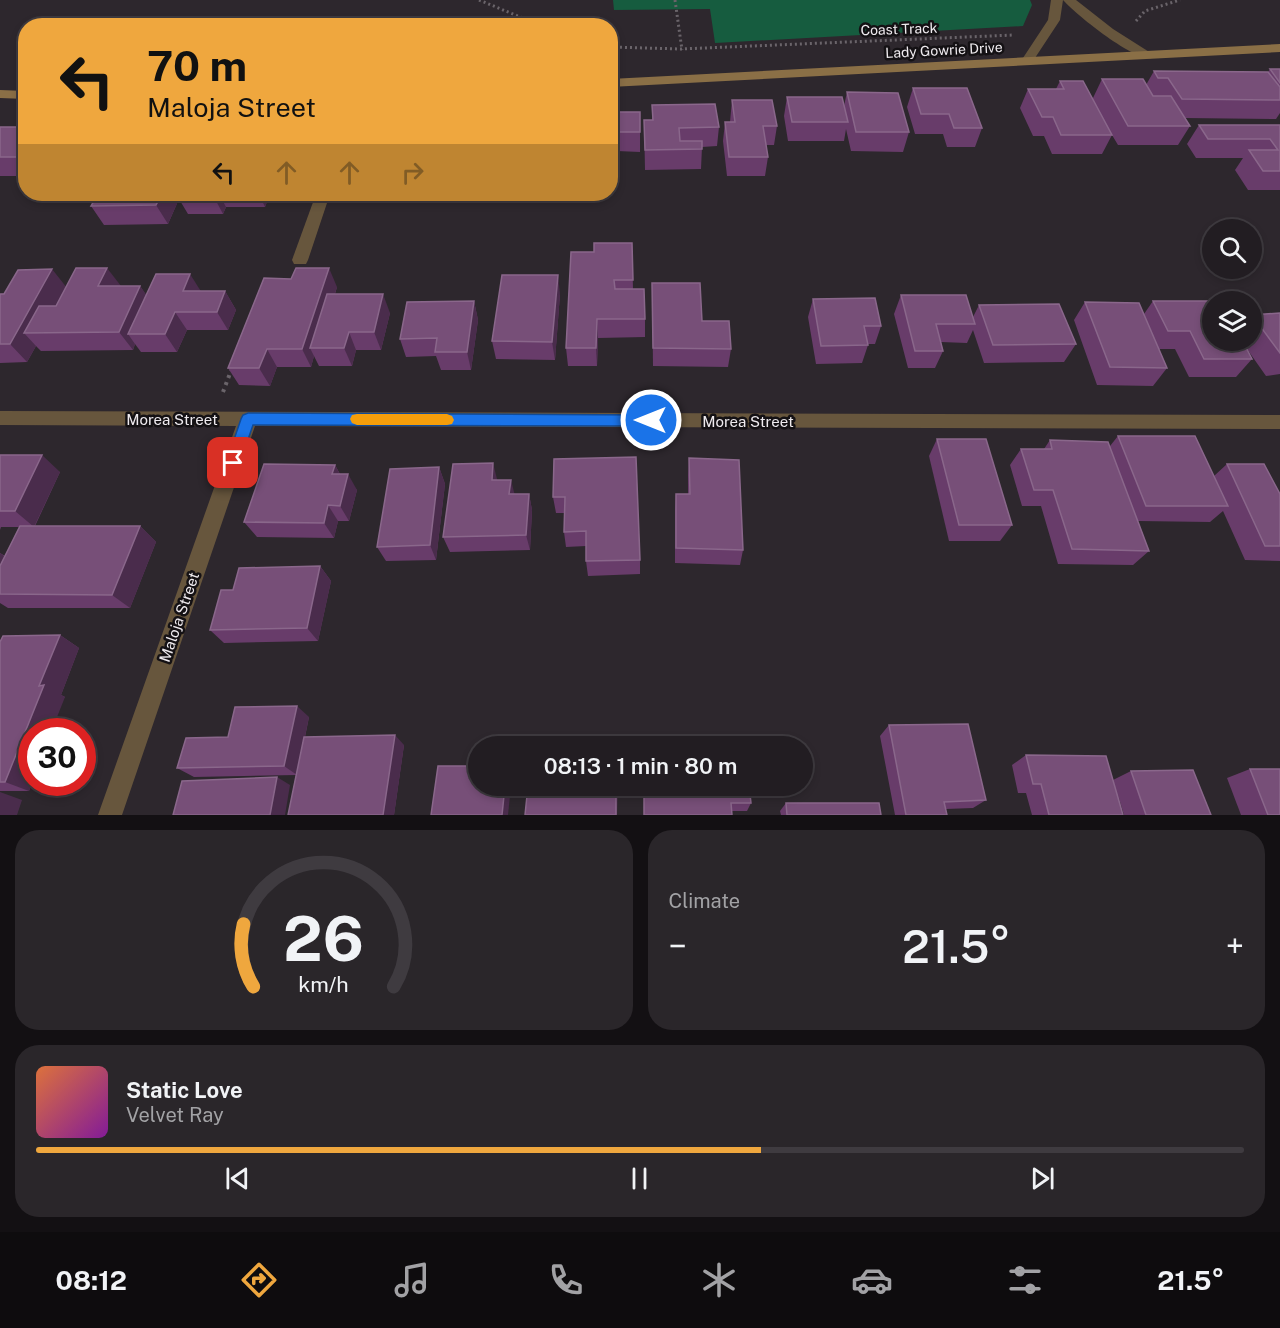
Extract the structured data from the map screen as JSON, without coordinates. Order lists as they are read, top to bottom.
{
  "streets": {
    "main road": ["Lady Gowrie Drive"],
    "street": ["Morea Street", "Maloja Street"],
    "path": ["Coast Track"]
  },
  "crossings": [
    ["Morea Street", "Maloja Street"]
  ],
  "page": {
    "turn": ["70 m", "Maloja Street"],
    "limit": "30",
    "trip": "08:13 · 1 min · 80 m",
    "tile": "Climate",
    "heat": ["−", "21.5°", "+"],
    "song": ["Static Love", "Velvet Ray"],
    "tabs": ["08:12", "21.5°"],
    "gauge": ["26", "km/h"]
  }
}
